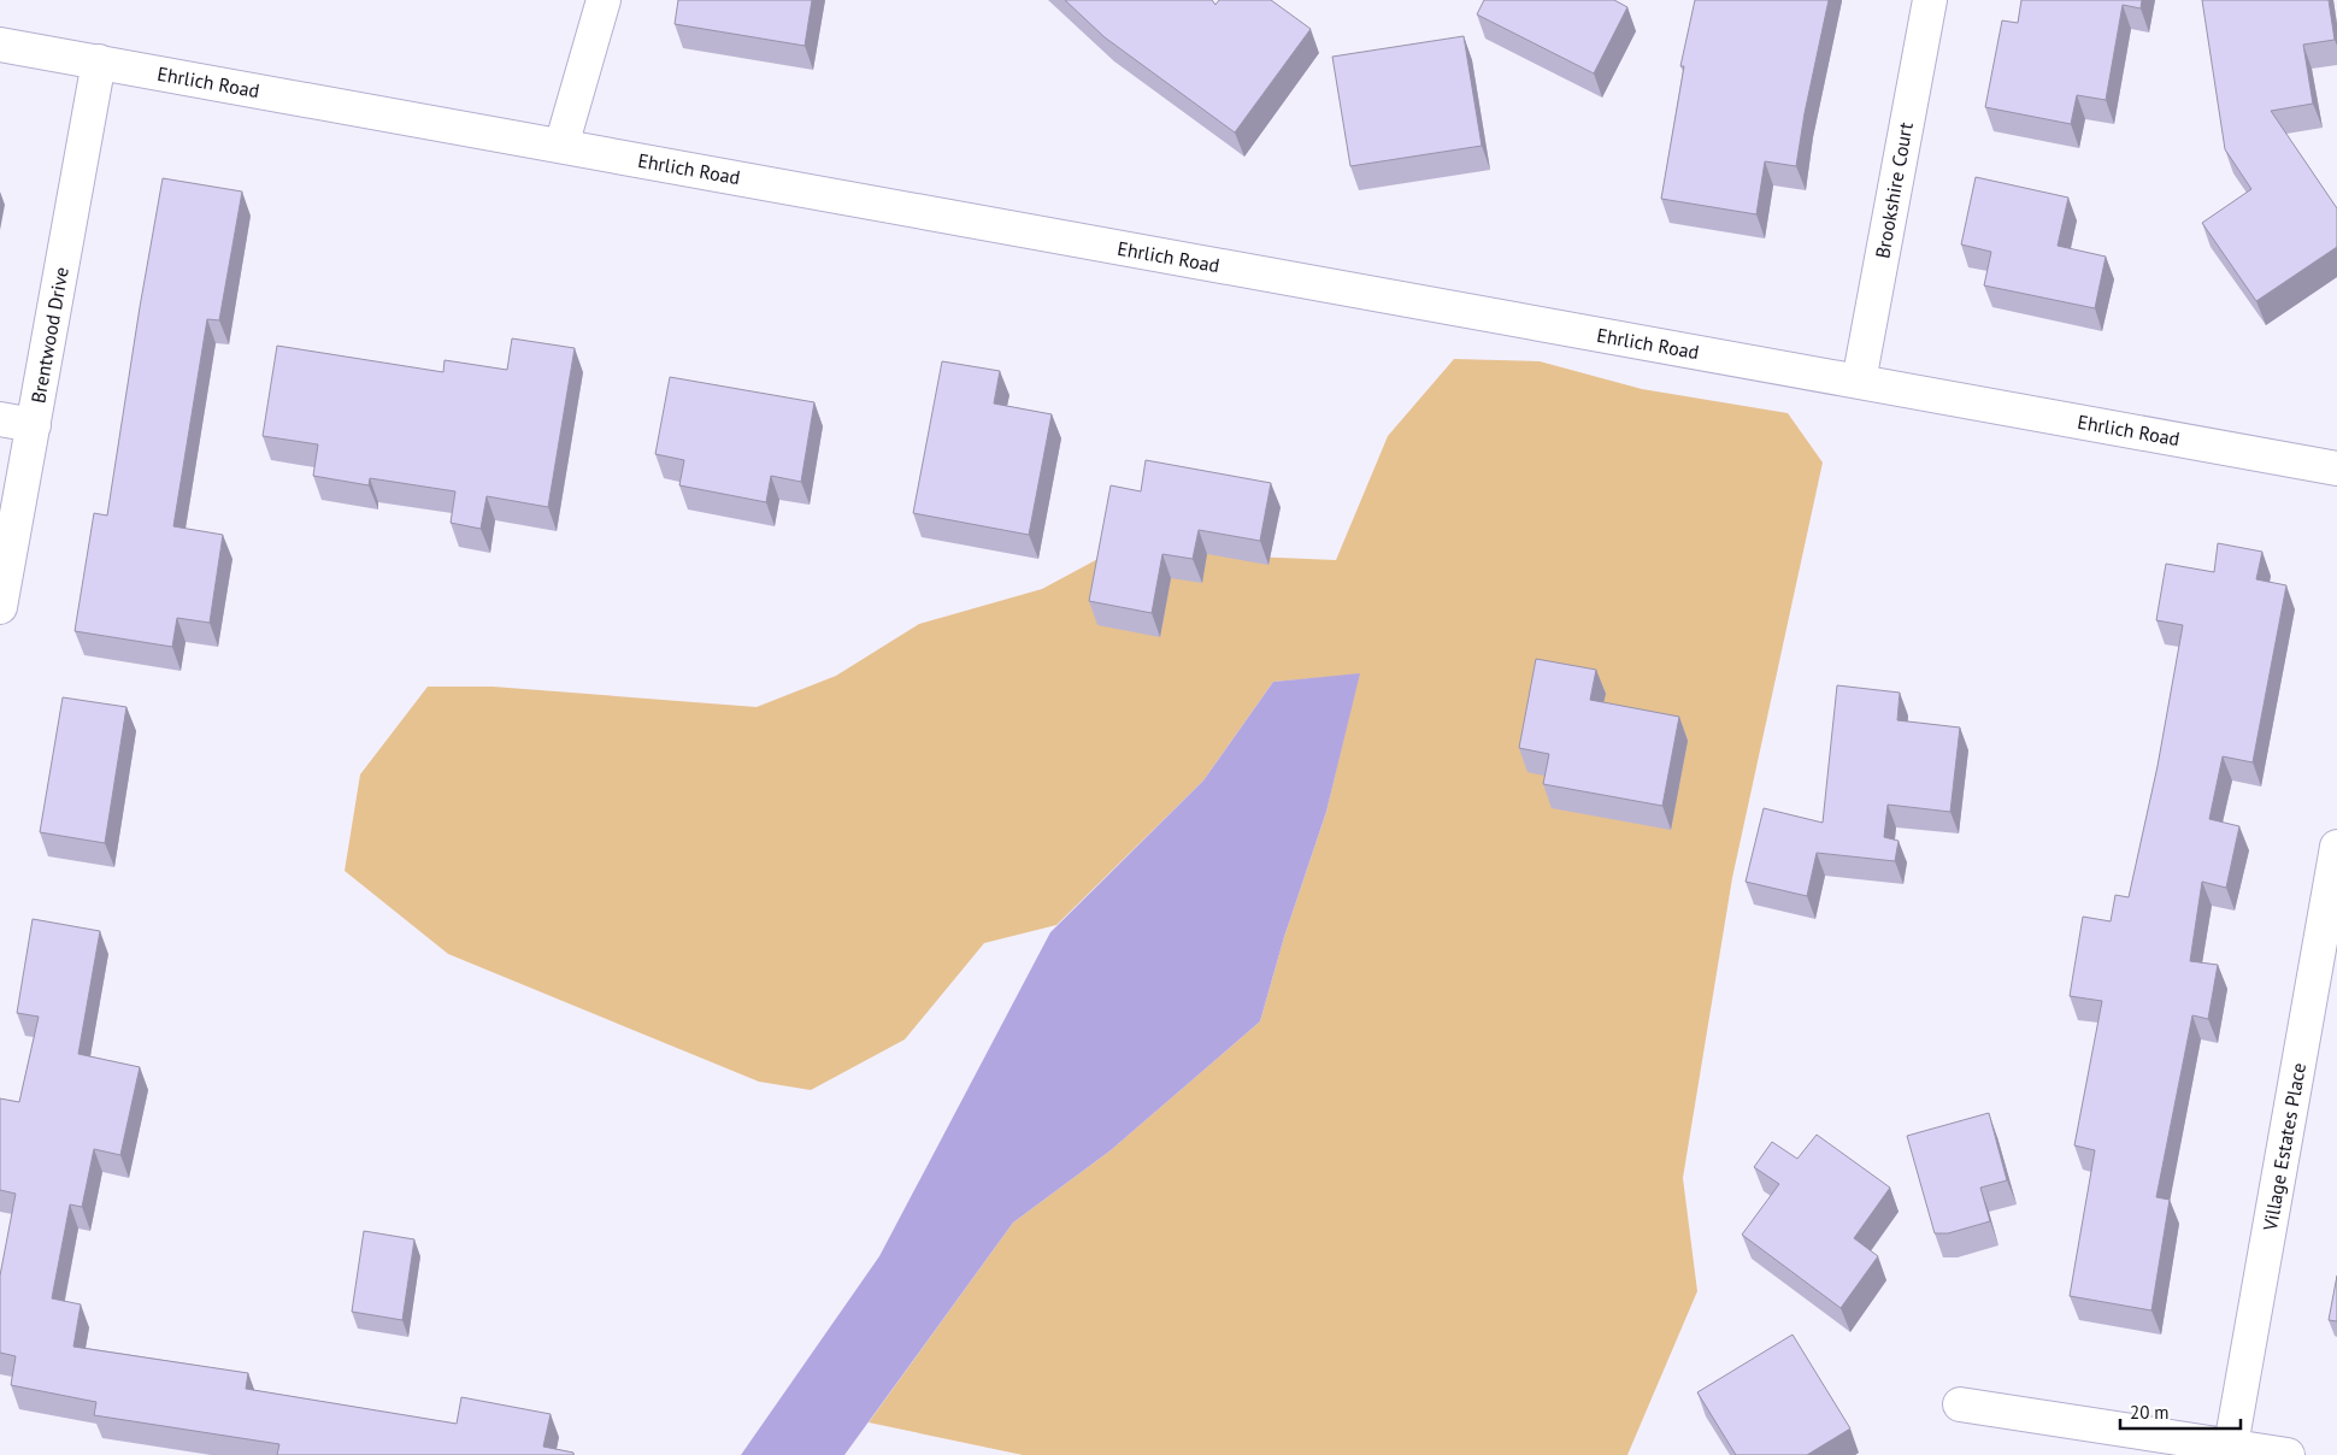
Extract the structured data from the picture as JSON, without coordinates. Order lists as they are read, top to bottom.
{
  "streets": {
    "street": [
      "Ehrlich Road",
      "Brookshire Court",
      "Brentwood Drive",
      "Village Estates Place"
    ]
  },
  "crossings": [
    ["Ehrlich Road", "Brookshire Court"],
    ["Ehrlich Road", "Brentwood Drive"]
  ],
  "scale_bar": "20 m"
}
